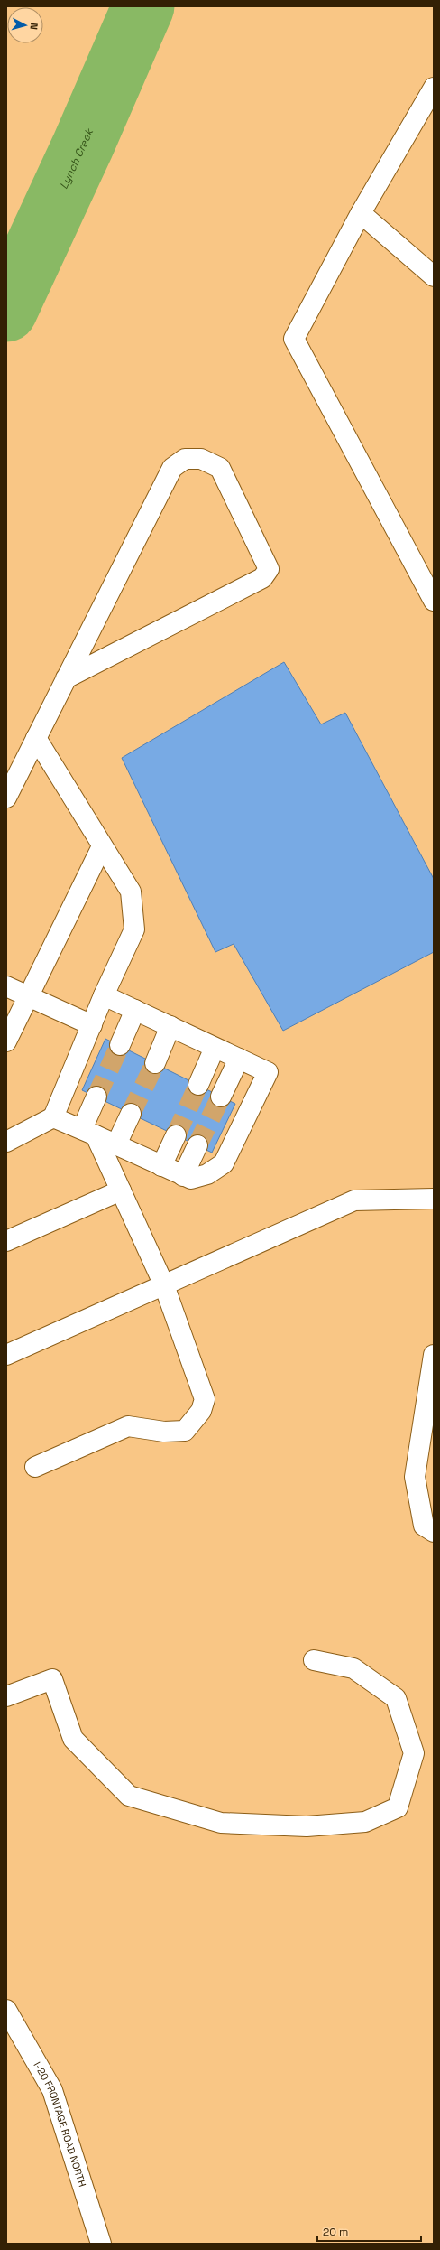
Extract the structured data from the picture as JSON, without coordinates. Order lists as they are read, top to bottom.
{
  "streets": {
    "street": ["I-20 FRONTAGE ROAD NORTH"]
  },
  "water": ["Lynch Creek"],
  "scale_bar": "20 m",
  "north": "right"
}
